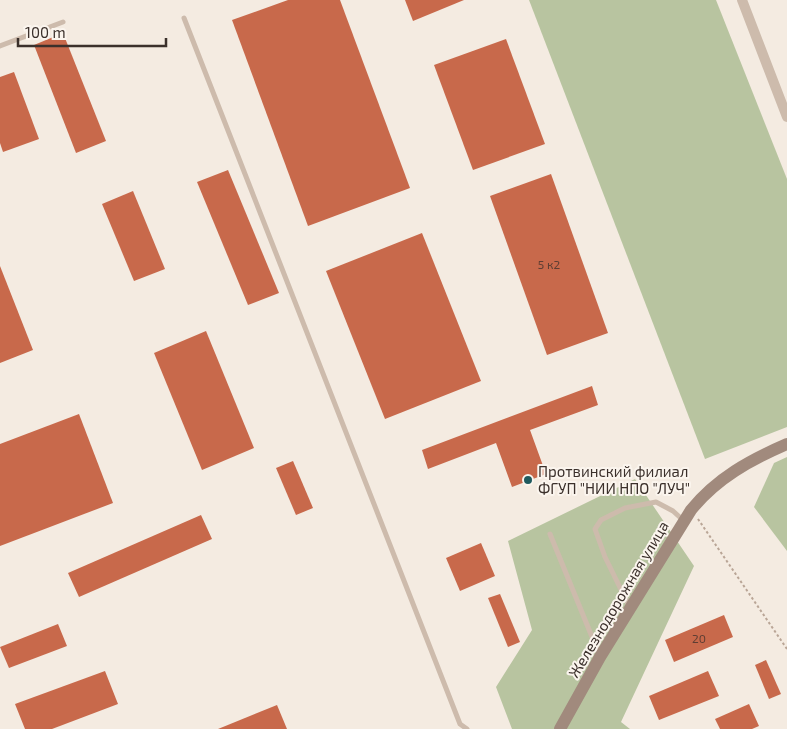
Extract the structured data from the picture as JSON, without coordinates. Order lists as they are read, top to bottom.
{
  "streets": {
    "street": ["Железнодорожная улица"]
  },
  "places": ["Протвинский филиал ФГУП \"НИИ НПО \"ЛУЧ\""],
  "house_numbers": ["5 к2", "20"],
  "scale_bar": "100 m"
}
